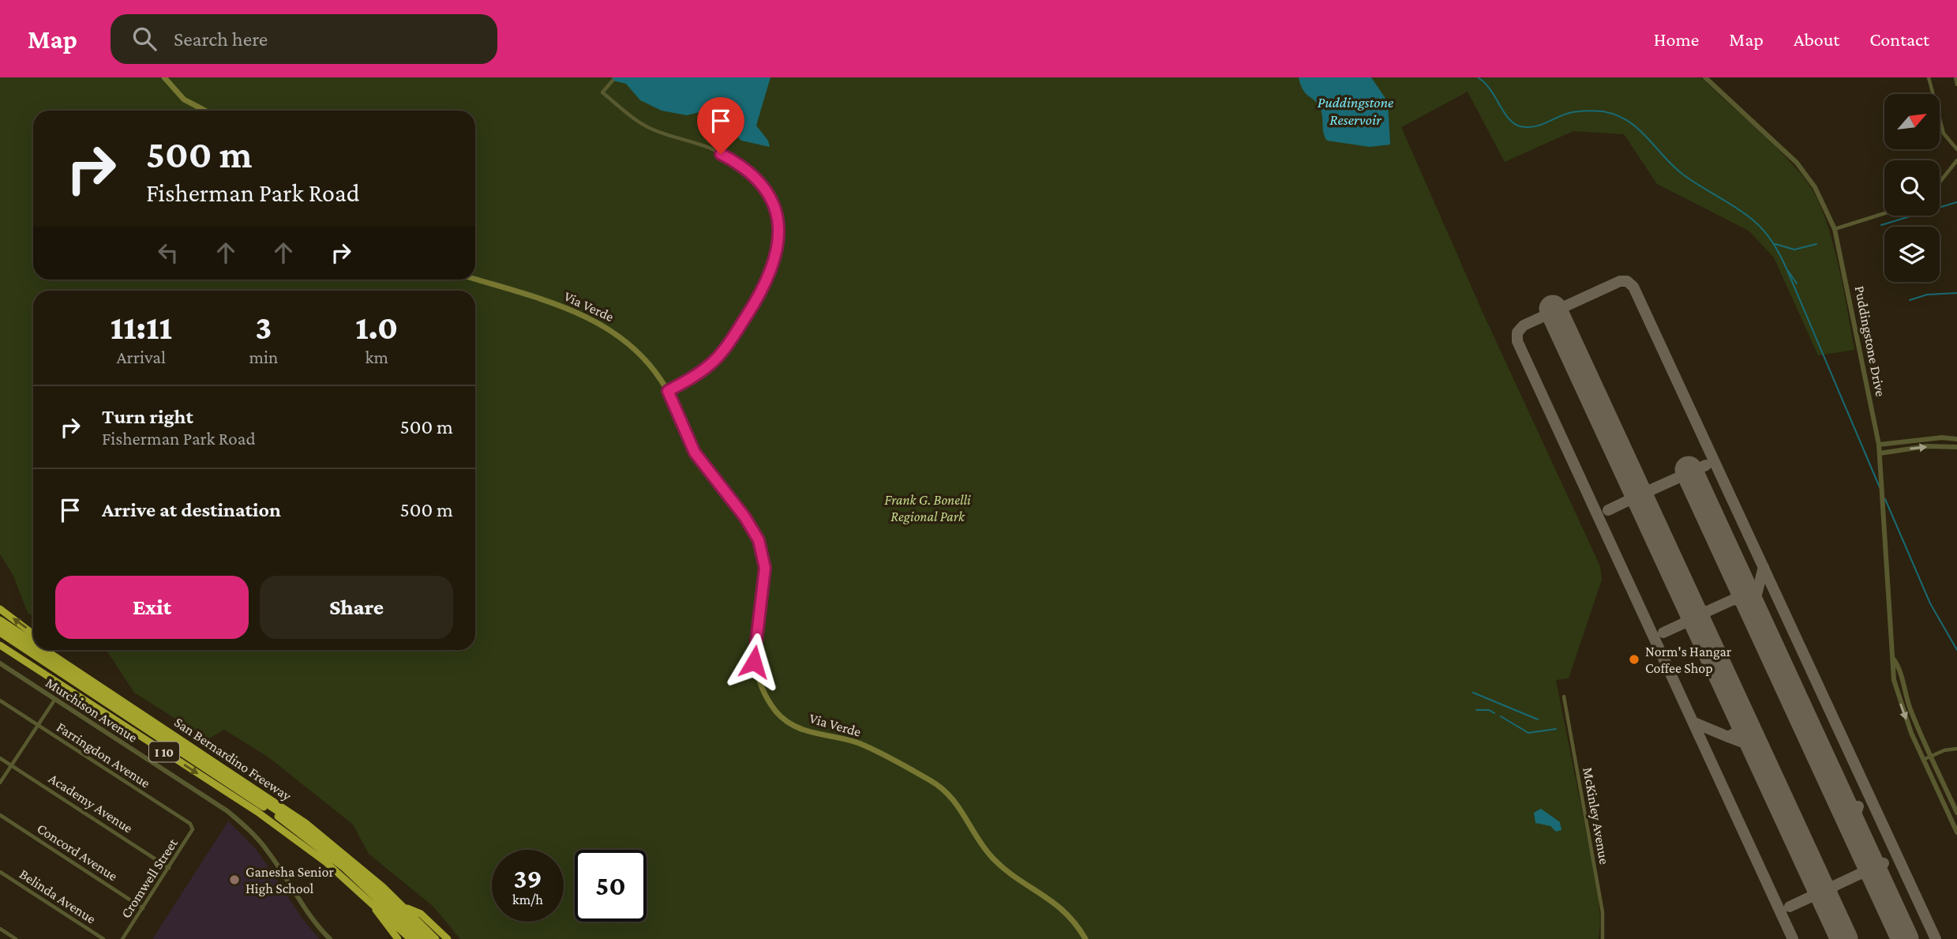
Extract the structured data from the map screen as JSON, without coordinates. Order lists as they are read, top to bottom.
{
  "streets": {
    "highway": ["I 10", "San Bernardino Freeway"],
    "main road": ["Via Verde"],
    "street": [
      "Puddingstone Drive",
      "Murchison Avenue",
      "Farringdon Avenue",
      "Academy Avenue",
      "McKinley Avenue",
      "Concord Avenue",
      "Cromwell Street",
      "Belinda Avenue"
    ]
  },
  "crossings": [
    ["Farringdon Avenue", "Cromwell Street"],
    ["Academy Avenue", "Cromwell Street"],
    ["Concord Avenue", "Cromwell Street"]
  ],
  "water": ["Puddingstone Reservoir"],
  "parks": ["Frank G. Bonelli Regional Park"],
  "places": ["Norm's Hangar Coffee Shop", "Ganesha Senior High School"],
  "north": "top right",
  "page": {
    "header": "Map",
    "search": "Search here",
    "nav": [
      "Home",
      "Map",
      "About",
      "Contact"
    ],
    "turn": ["500 m", "Fisherman Park Road"],
    "eta": [
      "11:11",
      "Arrival",
      "3",
      "min",
      "1.0",
      "km"
    ],
    "list": [
      {
        "name": "Turn right",
        "note": "Fisherman Park Road",
        "value": "500 m"
      },
      {
        "name": "Arrive at destination",
        "value": "500 m"
      }
    ],
    "buttons": ["Exit", "Share"],
    "speed": "39 km/h",
    "limit": "50"
  }
}
